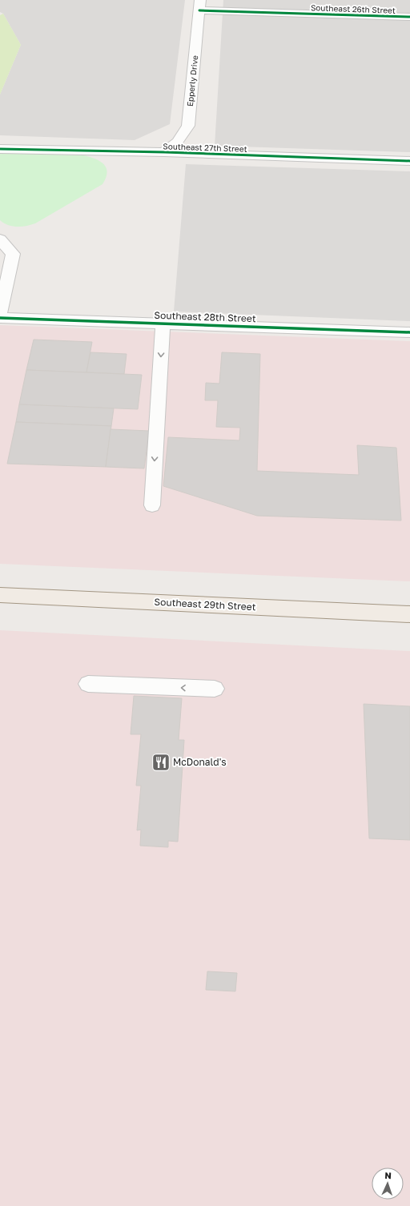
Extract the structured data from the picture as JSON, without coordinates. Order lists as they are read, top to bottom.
{
  "streets": {
    "main road": ["Southeast 29th Street"],
    "street": [
      "Southeast 26th Street",
      "Epperly Drive",
      "Southeast 27th Street",
      "Southeast 28th Street"
    ]
  },
  "crossings": [
    ["Southeast 26th Street", "Epperly Drive"],
    ["Epperly Drive", "Southeast 27th Street"]
  ],
  "places": {
    "restaurant": ["McDonald's"]
  },
  "north": "top"
}
